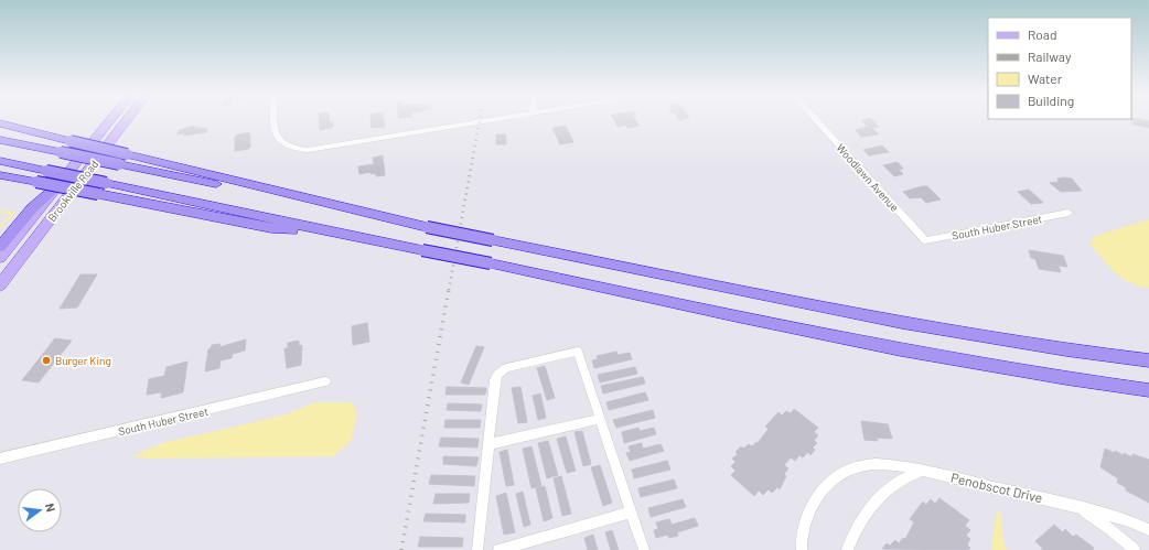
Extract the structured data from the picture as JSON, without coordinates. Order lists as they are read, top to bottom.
{
  "streets": {
    "main road": ["Brookville Road"],
    "street": ["Woodlawn Avenue", "South Huber Street", "Penobscot Drive"]
  },
  "crossings": [
    ["Woodlawn Avenue", "South Huber Street"]
  ],
  "places": ["Burger King"],
  "legend": [
    "Road",
    "Railway",
    "Water",
    "Building"
  ],
  "north": "right"
}
